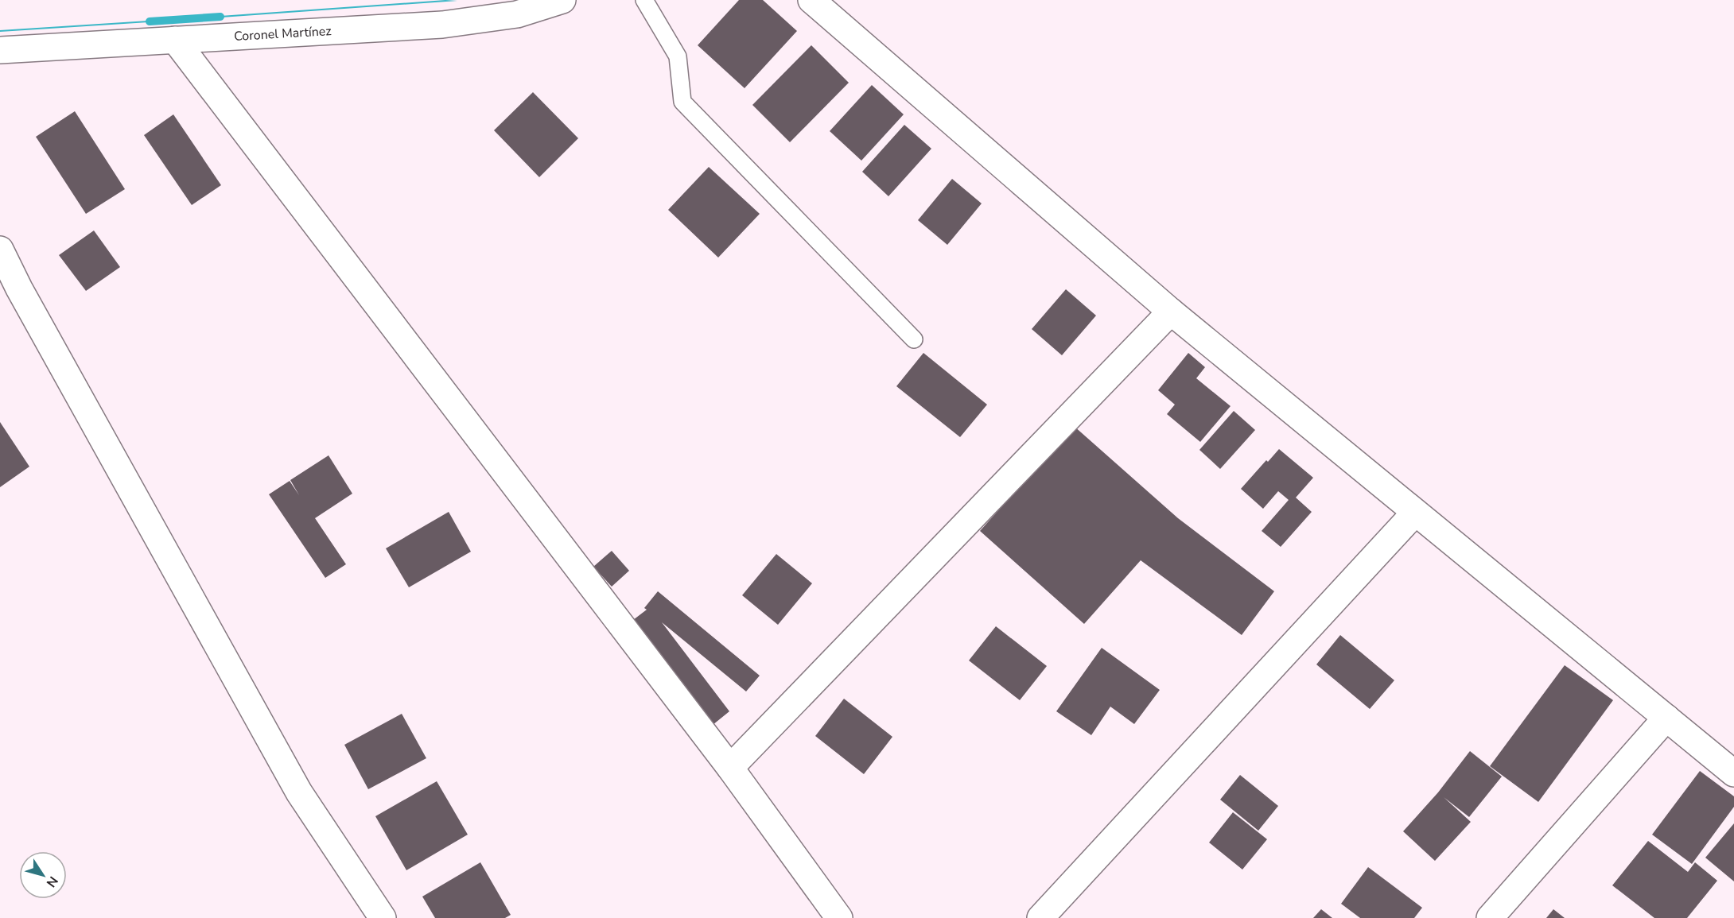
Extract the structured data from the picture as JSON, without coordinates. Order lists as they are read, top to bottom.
{
  "streets": {
    "street": ["Coronel Martínez"]
  },
  "north": "bottom right"
}
